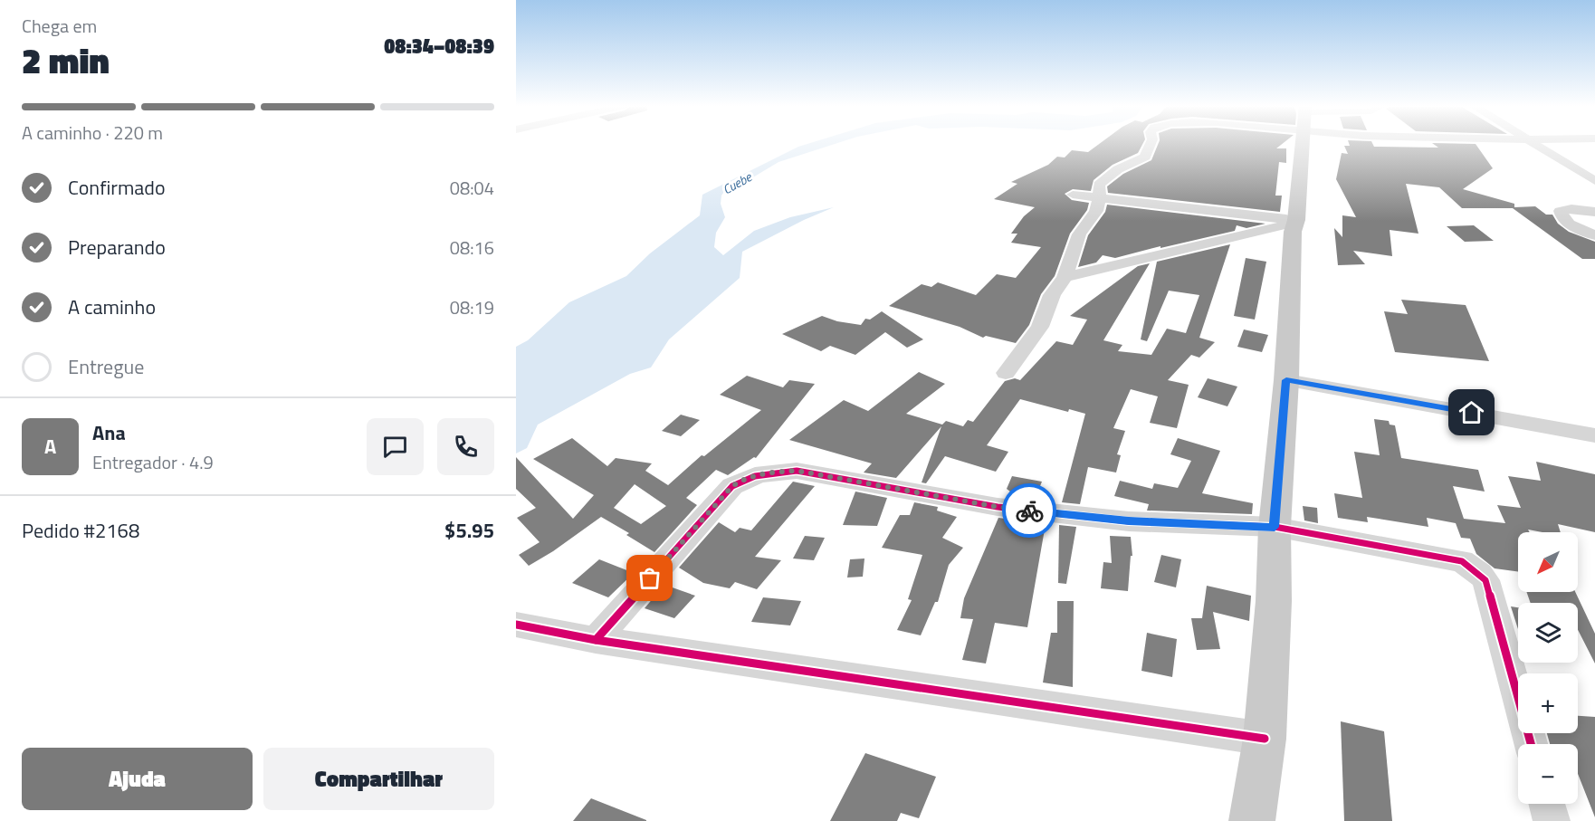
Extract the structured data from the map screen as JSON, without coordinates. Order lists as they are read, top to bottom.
{
  "water": ["Cuebe"],
  "north": "bottom left",
  "page": {
    "heading": ["2 min", "Chega em", "08:34–08:39"],
    "panel": [
      "Ana",
      "Entregador · 4.9",
      "Pedido #2168",
      "$5.95"
    ],
    "bar": "A caminho · 220 m",
    "list": [
      ["Confirmado", "08:04"],
      ["Preparando", "08:16"],
      ["A caminho", "08:19"],
      "Entregue"
    ],
    "round": "A",
    "map_buttons": ["+", "−"],
    "buttons": ["Ajuda", "Compartilhar"]
  }
}
